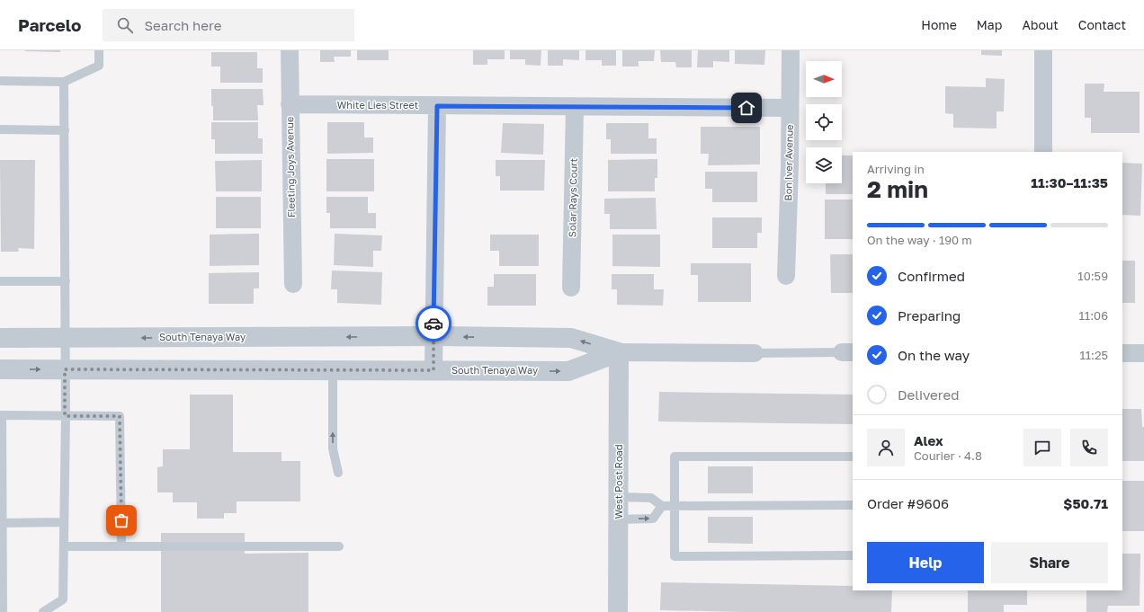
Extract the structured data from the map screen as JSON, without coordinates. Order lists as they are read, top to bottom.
{
  "streets": {
    "street": [
      "White Lies Street",
      "Bon Iver Avenue",
      "Fleeting Joys Avenue",
      "Solar Rays Court",
      "South Tenaya Way",
      "West Post Road"
    ]
  },
  "crossings": [
    ["White Lies Street", "Bon Iver Avenue"],
    ["White Lies Street", "Fleeting Joys Avenue"],
    ["White Lies Street", "Solar Rays Court"],
    ["South Tenaya Way", "West Post Road"]
  ],
  "north": "right",
  "page": {
    "header": "Parcelo",
    "search": "Search here",
    "nav": [
      "Home",
      "Map",
      "About",
      "Contact"
    ],
    "heading": ["2 min", "Arriving in", "11:30–11:35"],
    "panel": [
      "Alex",
      "Courier · 4.8",
      "Order #9606",
      "$50.71"
    ],
    "bar": "On the way · 190 m",
    "list": [
      ["Confirmed", "10:59"],
      ["Preparing", "11:06"],
      ["On the way", "11:25"],
      "Delivered"
    ],
    "buttons": ["Help", "Share"]
  }
}
